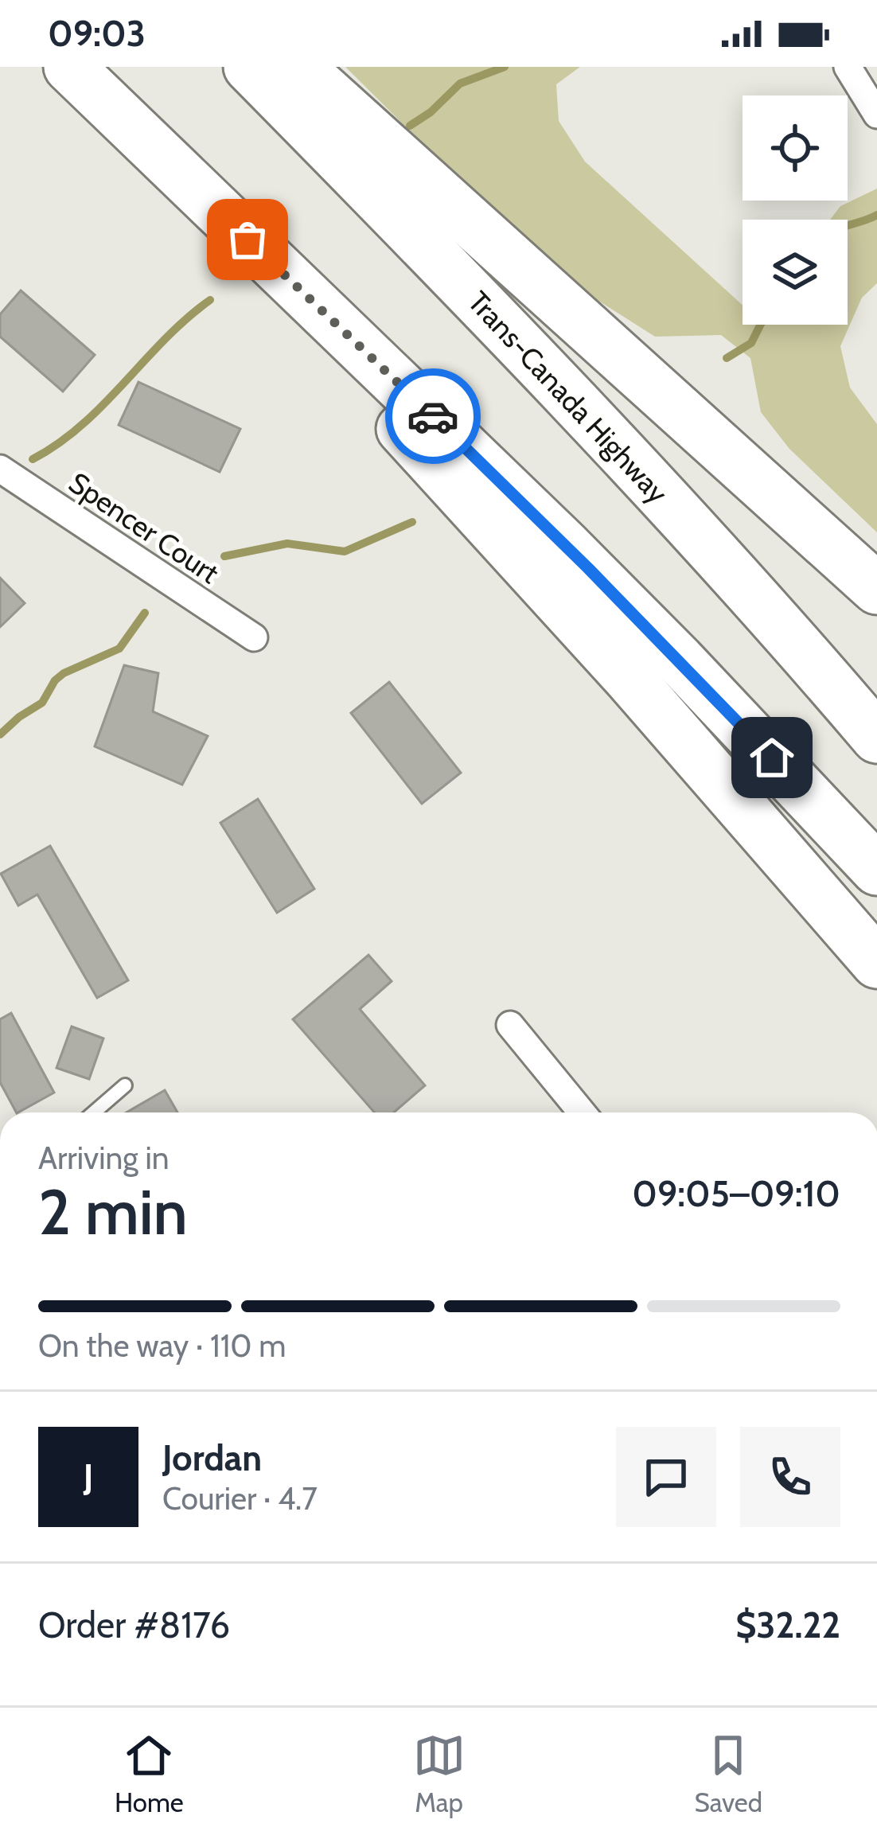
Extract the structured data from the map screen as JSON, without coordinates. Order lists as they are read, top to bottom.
{
  "streets": {
    "highway": ["Trans-Canada Highway"],
    "street": ["Spencer Court"]
  },
  "page": {
    "status": "09:03",
    "heading": ["2 min", "Arriving in", "09:05–09:10"],
    "panel": [
      "Jordan",
      "Courier · 4.7",
      "Order #8176",
      "$32.22"
    ],
    "bar": "On the way · 110 m",
    "round": "J",
    "tabs": ["Home", "Map", "Saved"]
  }
}
